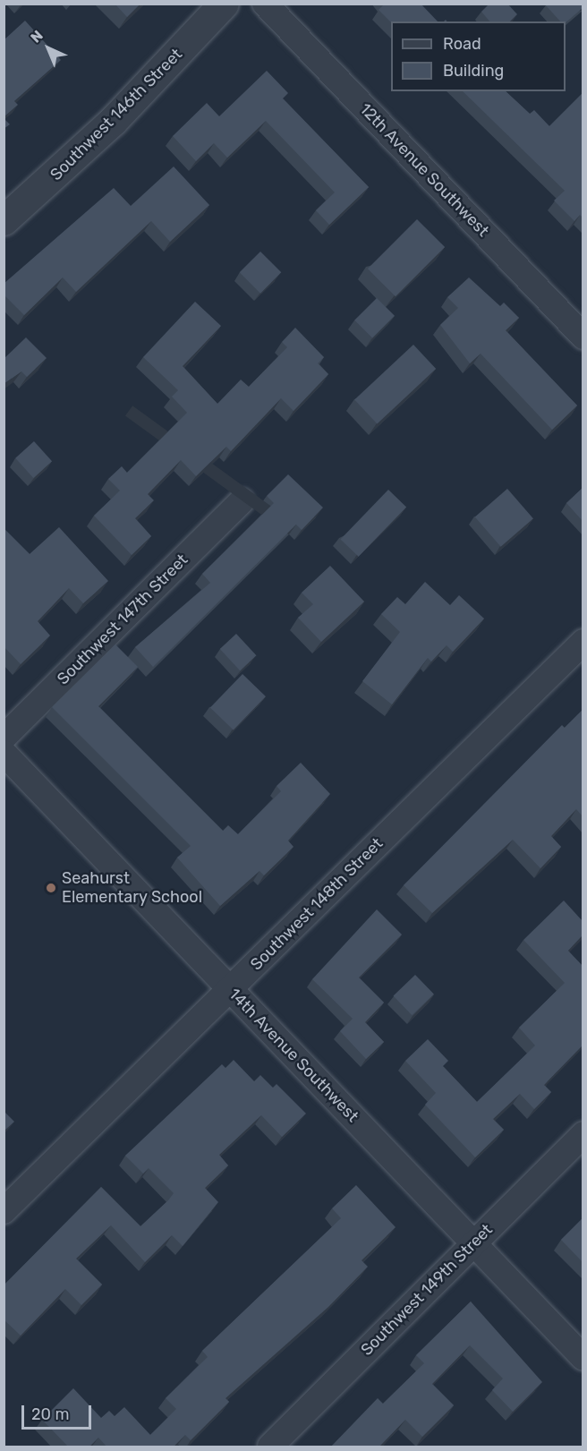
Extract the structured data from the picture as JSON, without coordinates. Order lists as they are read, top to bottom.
{
  "streets": {
    "street": [
      "Southwest 146th Street",
      "12th Avenue Southwest",
      "Southwest 147th Street",
      "Southwest 148th Street",
      "14th Avenue Southwest",
      "Southwest 149th Street"
    ]
  },
  "crossings": [
    ["Southwest 148th Street", "14th Avenue Southwest"],
    ["14th Avenue Southwest", "Southwest 149th Street"]
  ],
  "places": ["Seahurst Elementary School"],
  "legend": ["Road", "Building"],
  "scale_bar": "20 m",
  "north": "top left"
}
